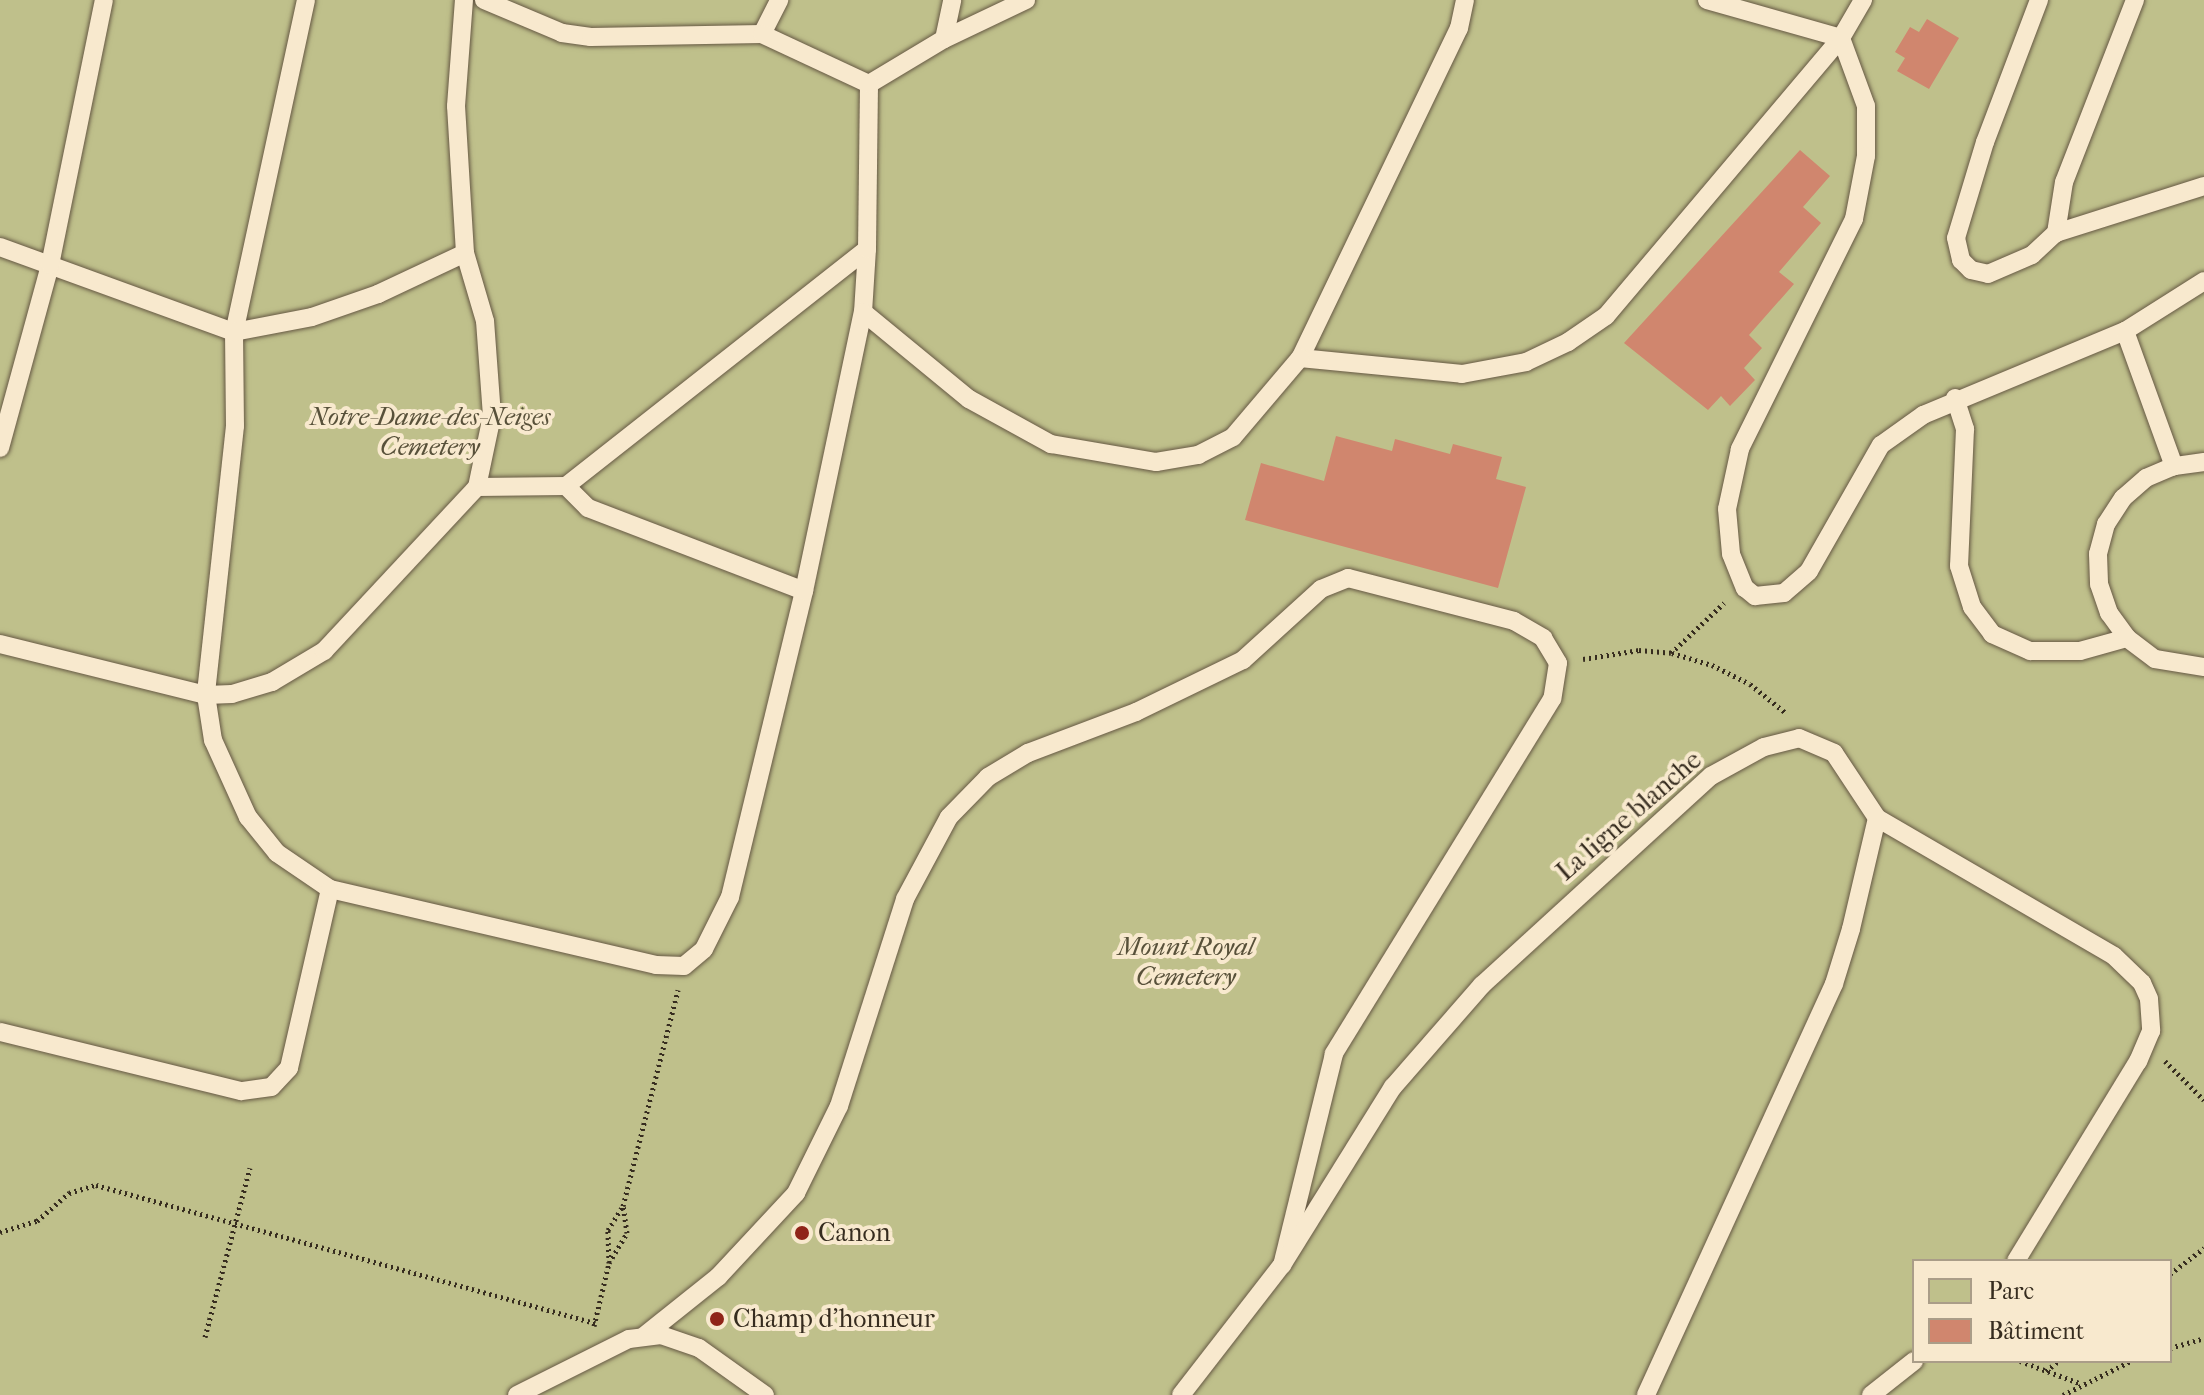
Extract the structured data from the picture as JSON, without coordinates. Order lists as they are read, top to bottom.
{
  "streets": {
    "lane": ["La ligne blanche"]
  },
  "parks": ["Notre-Dame-des-Neiges Cemetery", "Mount Royal Cemetery"],
  "places": ["Canon", "Champ d'honneur"],
  "legend": ["Parc", "Bâtiment"]
}
